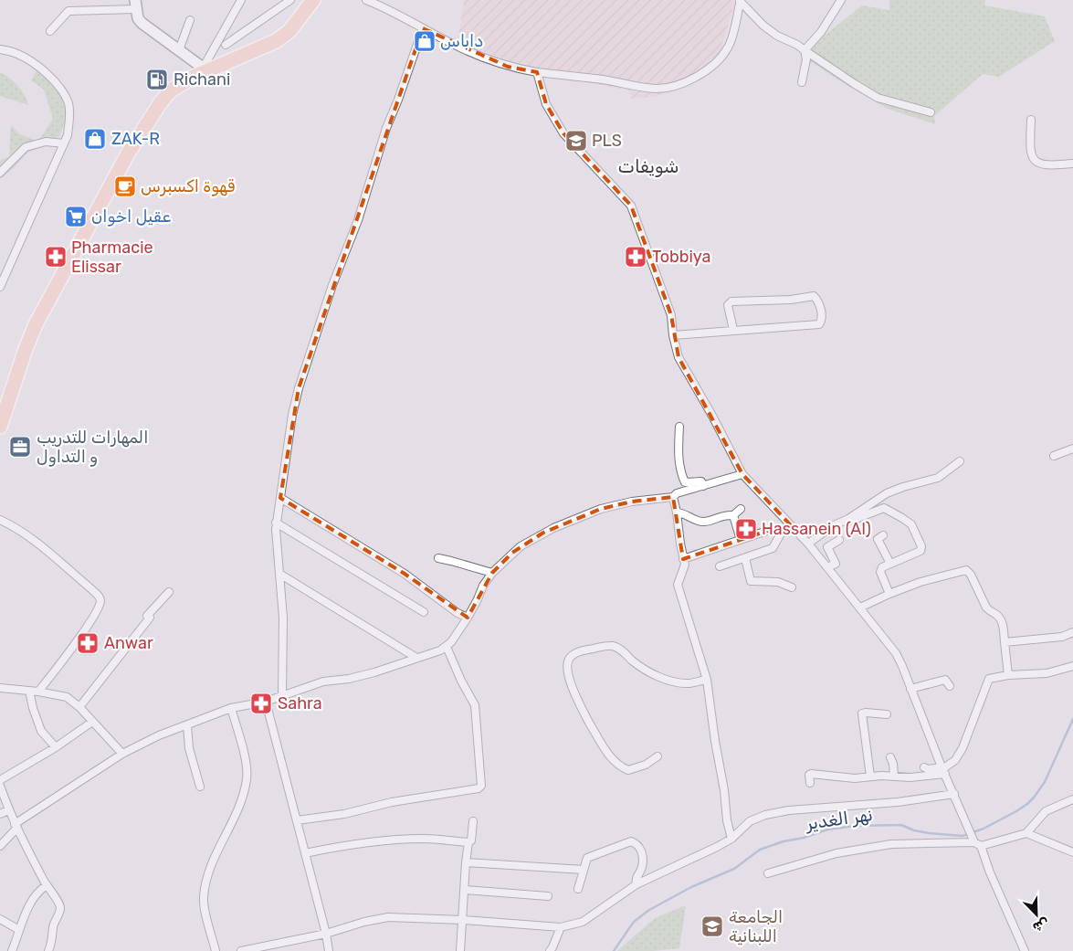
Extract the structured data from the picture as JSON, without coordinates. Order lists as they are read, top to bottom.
{
  "districts": ["شويفات"],
  "water": ["نهر الغدير"],
  "places": {
    "shop": ["داباس", "ZAK-R"],
    "fuel station": ["Richani"],
    "school or university": ["PLS", "الجامعة اللبنانية"],
    "cafe": ["قهوة اكسبرس"],
    "supermarket": ["عقيل اخوان"],
    "pharmacy": [
      "Pharmacie Elissar",
      "Tobbiya",
      "Hassanein (Al)",
      "Anwar",
      "Sahra"
    ],
    "office": ["المهارات للتدريب و التداول"]
  },
  "north": "bottom right"
}
